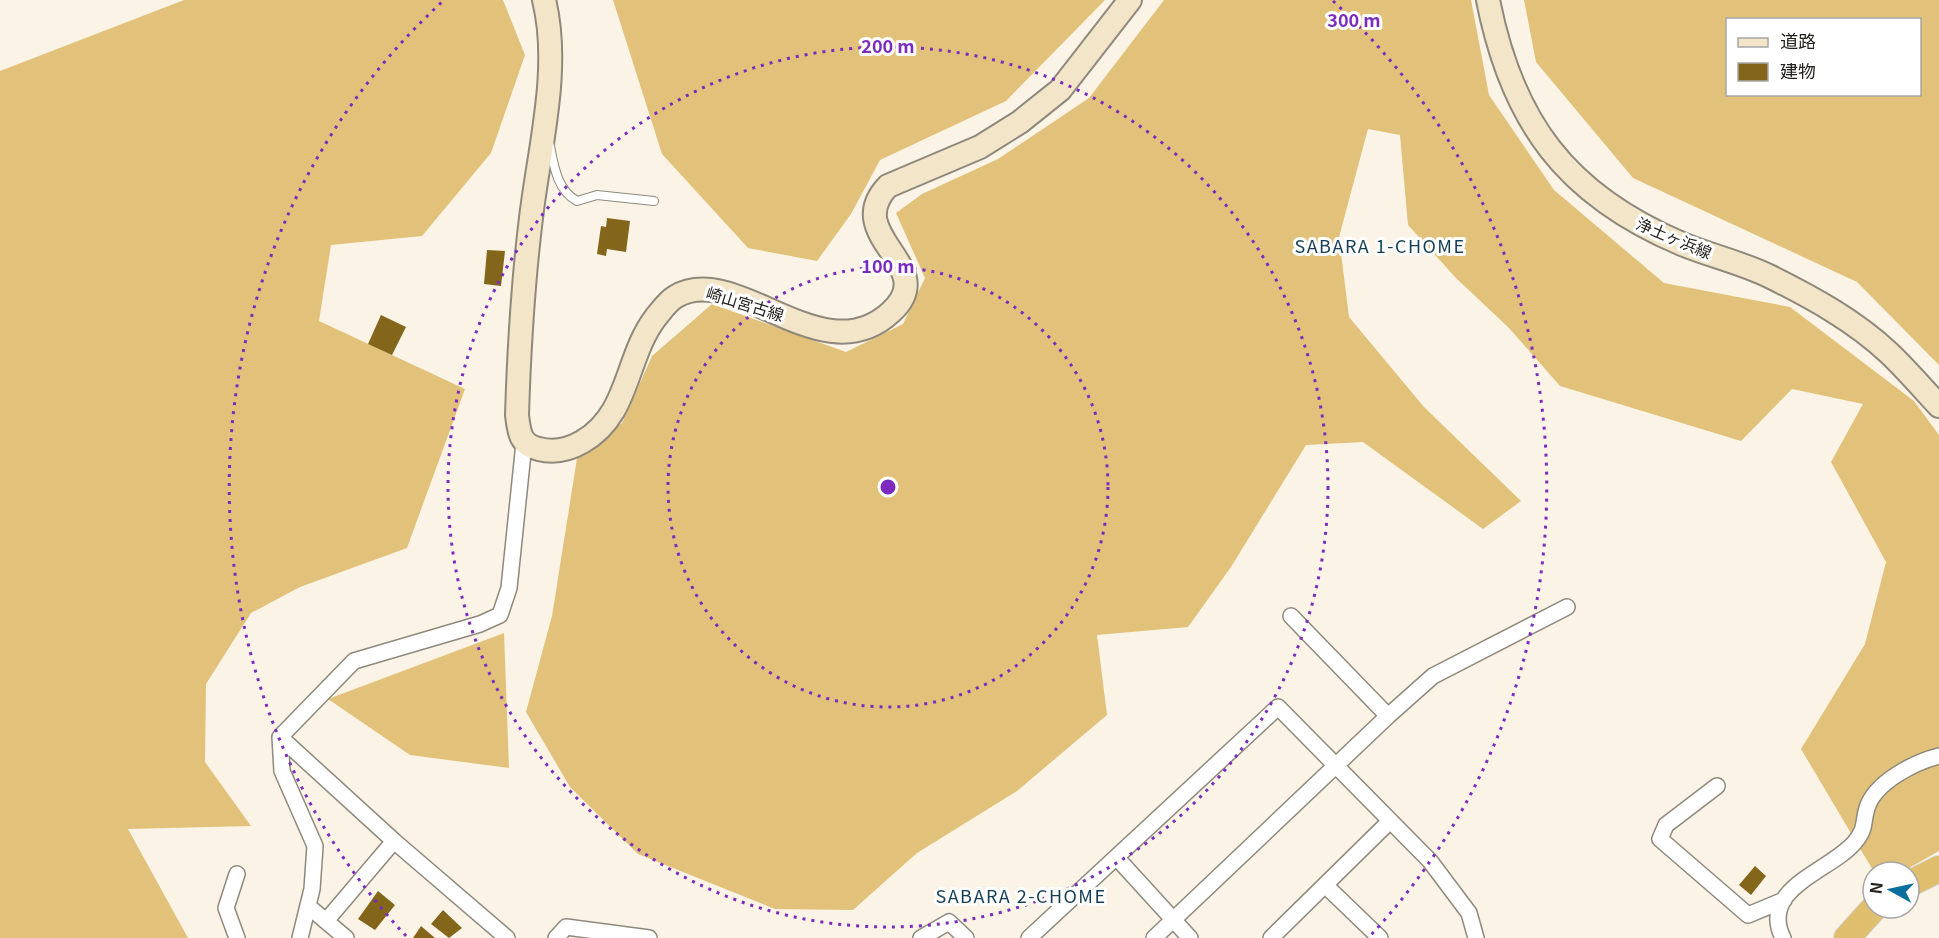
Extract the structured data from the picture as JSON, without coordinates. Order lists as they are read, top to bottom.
{
  "streets": {
    "main road": ["浄土ヶ浜線", "崎山宮古線"]
  },
  "districts": ["SABARA 1-CHOME", "SABARA 2-CHOME"],
  "legend": ["道路", "建物"],
  "north": "left",
  "rings": ["300 m", "200 m", "100 m"]
}
